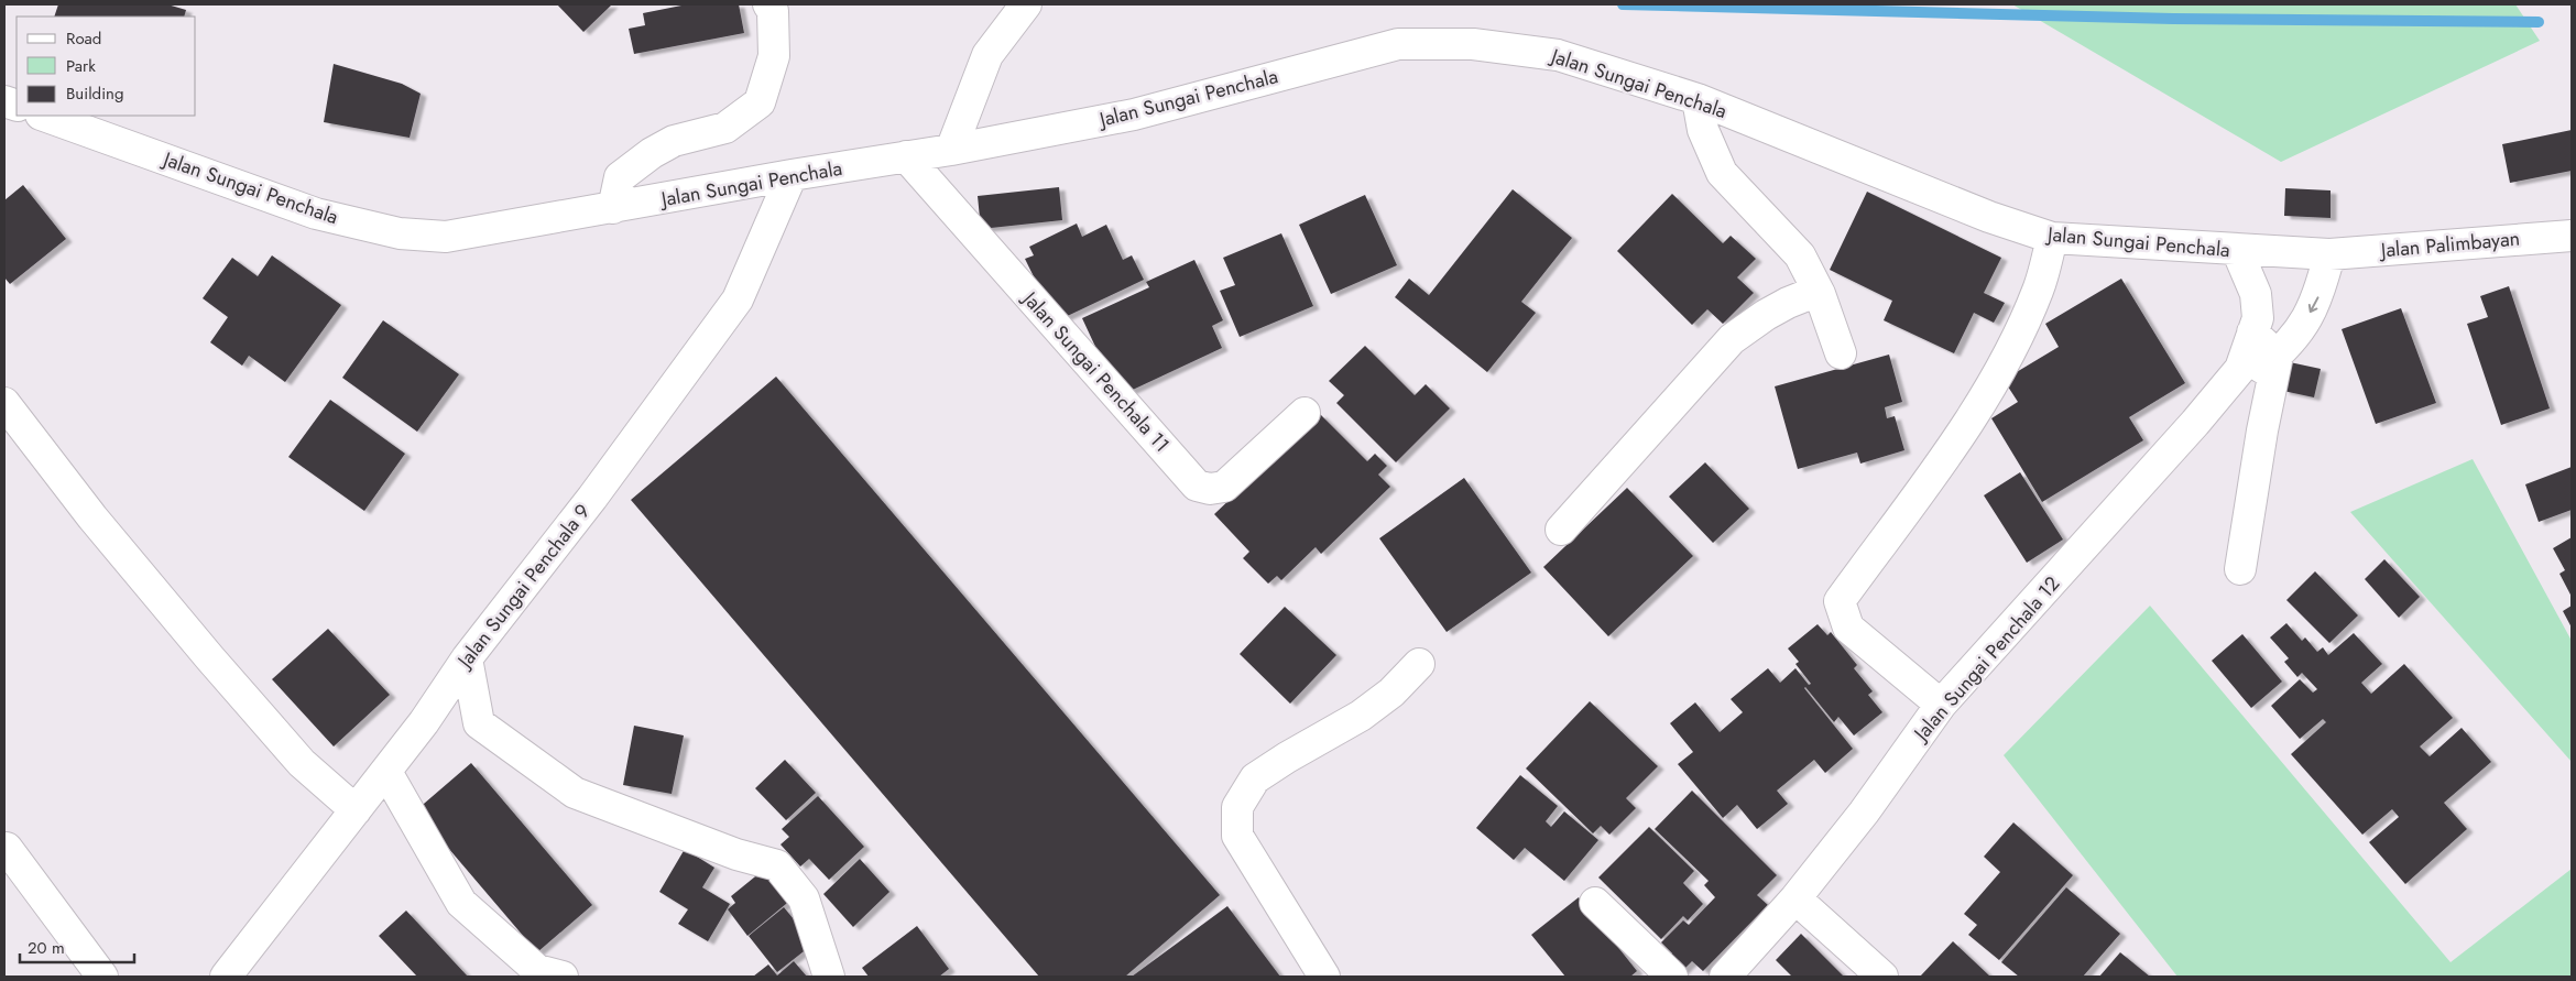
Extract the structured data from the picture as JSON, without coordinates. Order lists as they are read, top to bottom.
{
  "streets": {
    "street": [
      "Jalan Sungai Penchala",
      "Jalan Palimbayan",
      "Jalan Sungai Penchala 11",
      "Jalan Sungai Penchala 9",
      "Jalan Sungai Penchala 12"
    ]
  },
  "crossings": [
    ["Jalan Sungai Penchala", "Jalan Palimbayan"],
    ["Jalan Sungai Penchala", "Jalan Sungai Penchala 11"],
    ["Jalan Sungai Penchala", "Jalan Sungai Penchala 9"],
    ["Jalan Sungai Penchala", "Jalan Sungai Penchala 12"],
    ["Jalan Palimbayan", "Jalan Sungai Penchala 12"]
  ],
  "legend": ["Road", "Park", "Building"],
  "scale_bar": "20 m"
}
